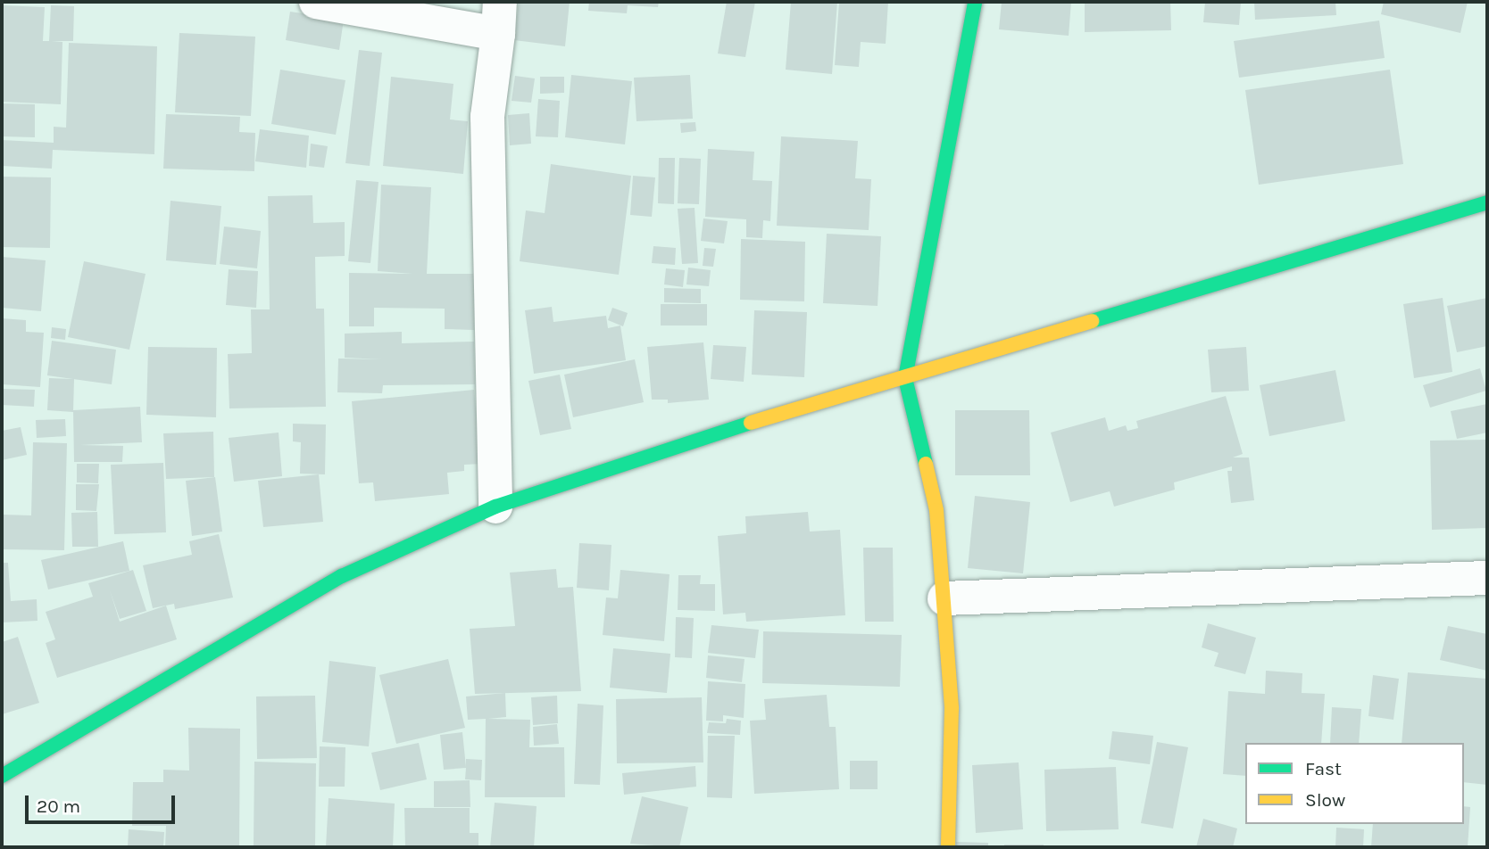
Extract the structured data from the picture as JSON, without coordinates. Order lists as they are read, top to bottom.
{
  "legend": ["Fast", "Slow"],
  "scale_bar": "20 m"
}
